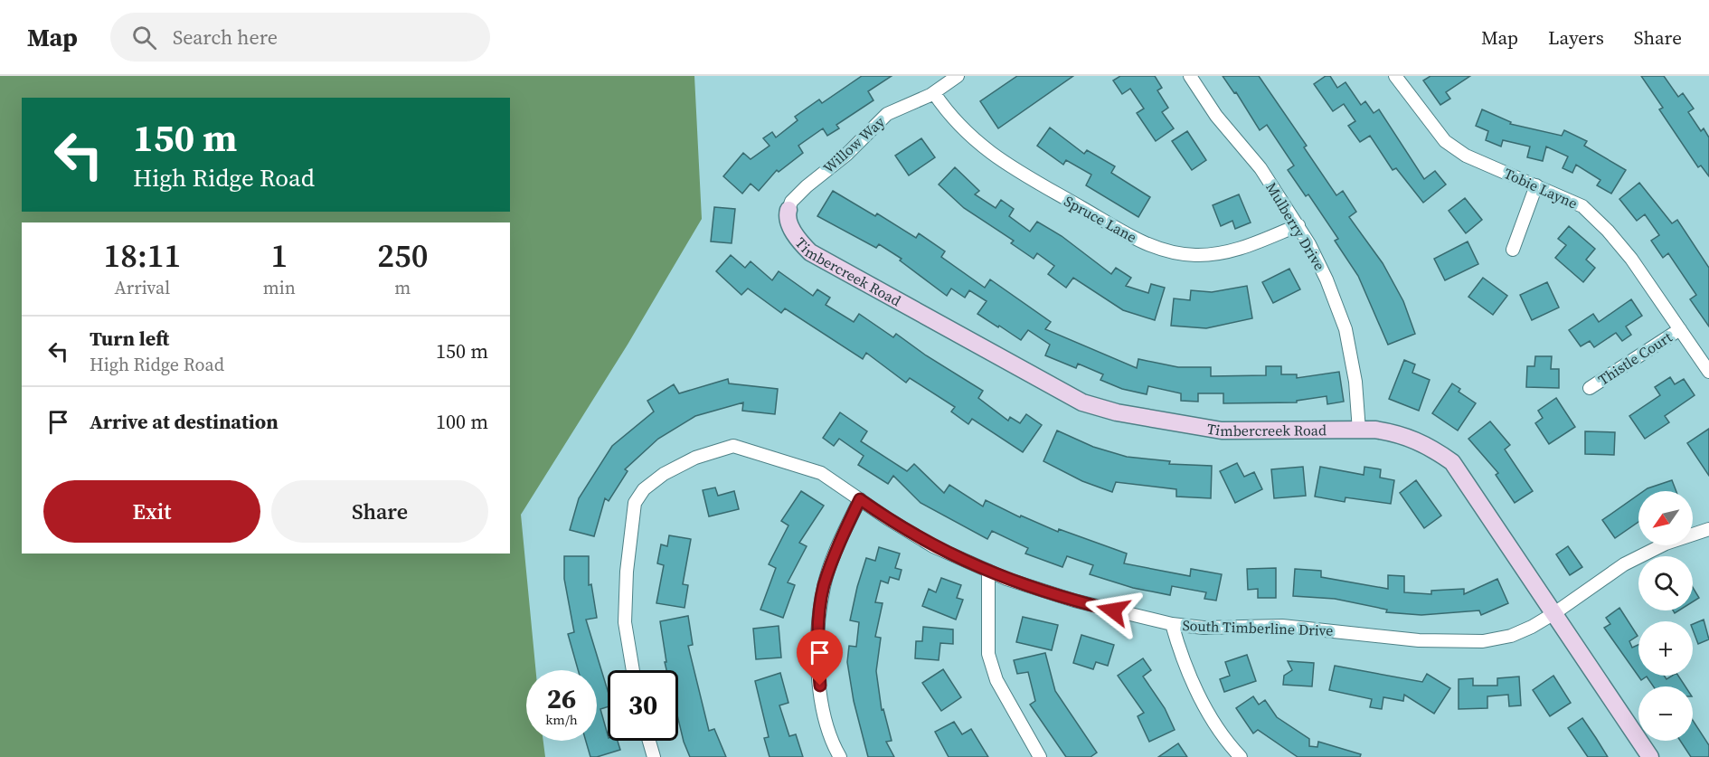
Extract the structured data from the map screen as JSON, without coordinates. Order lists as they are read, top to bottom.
{
  "streets": {
    "street": [
      "Willow Way",
      "Tobie Layne",
      "Spruce Lane",
      "Mulberry Drive",
      "Timbercreek Road",
      "Thistle Court",
      "South Timberline Drive"
    ]
  },
  "crossings": [
    ["Willow Way", "Spruce Lane"],
    ["Willow Way", "Timbercreek Road"],
    ["Tobie Layne", "Thistle Court"],
    ["Spruce Lane", "Mulberry Drive"],
    ["Mulberry Drive", "Timbercreek Road"],
    ["Timbercreek Road", "South Timberline Drive"]
  ],
  "north": "bottom left",
  "page": {
    "header": "Map",
    "search": "Search here",
    "nav": ["Map", "Layers", "Share"],
    "turn": ["150 m", "High Ridge Road"],
    "eta": [
      "18:11",
      "Arrival",
      "1",
      "min",
      "250",
      "m"
    ],
    "list": [
      {
        "name": "Turn left",
        "note": "High Ridge Road",
        "value": "150 m"
      },
      {
        "name": "Arrive at destination",
        "value": "100 m"
      }
    ],
    "buttons": ["Exit", "Share"],
    "map_buttons": ["+", "−"],
    "speed": "26 km/h",
    "limit": "30"
  }
}
